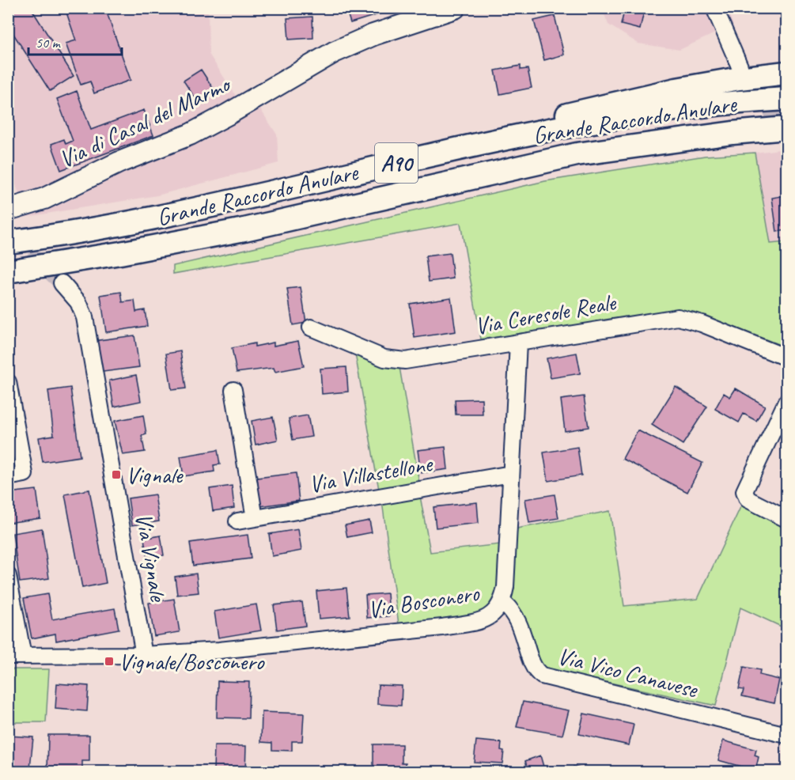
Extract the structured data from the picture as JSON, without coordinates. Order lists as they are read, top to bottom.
{
  "streets": {
    "highway": ["Grande Raccordo Anulare", "A90"],
    "main road": ["Via di Casal del Marmo"],
    "street": [
      "Via Ceresole Reale",
      "Via Villastellone",
      "Via Vignale",
      "Via Bosconero",
      "Via Vico Canavese"
    ]
  },
  "crossings": [
    ["Via Ceresole Reale", "Via Bosconero"],
    ["Via Villastellone", "Via Bosconero"],
    ["Via Vignale", "Via Bosconero"],
    ["Via Bosconero", "Via Vico Canavese"]
  ],
  "places": {
    "transit": ["Vignale", "Vignale/Bosconero"]
  },
  "scale_bar": "50 m"
}
